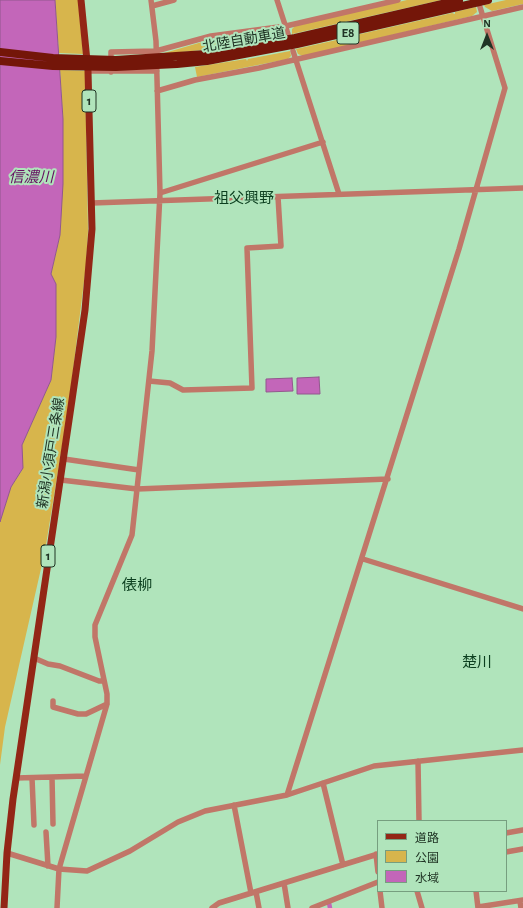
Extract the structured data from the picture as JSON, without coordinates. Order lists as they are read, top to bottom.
{
  "streets": {
    "highway": ["E8", "北陸自動車道"],
    "main road": ["1", "新潟小須戸三条線"]
  },
  "districts": ["祖父興野", "俵柳", "楚川"],
  "water": ["信濃川"],
  "legend": ["道路", "公園", "水域"],
  "north": "top"
}
